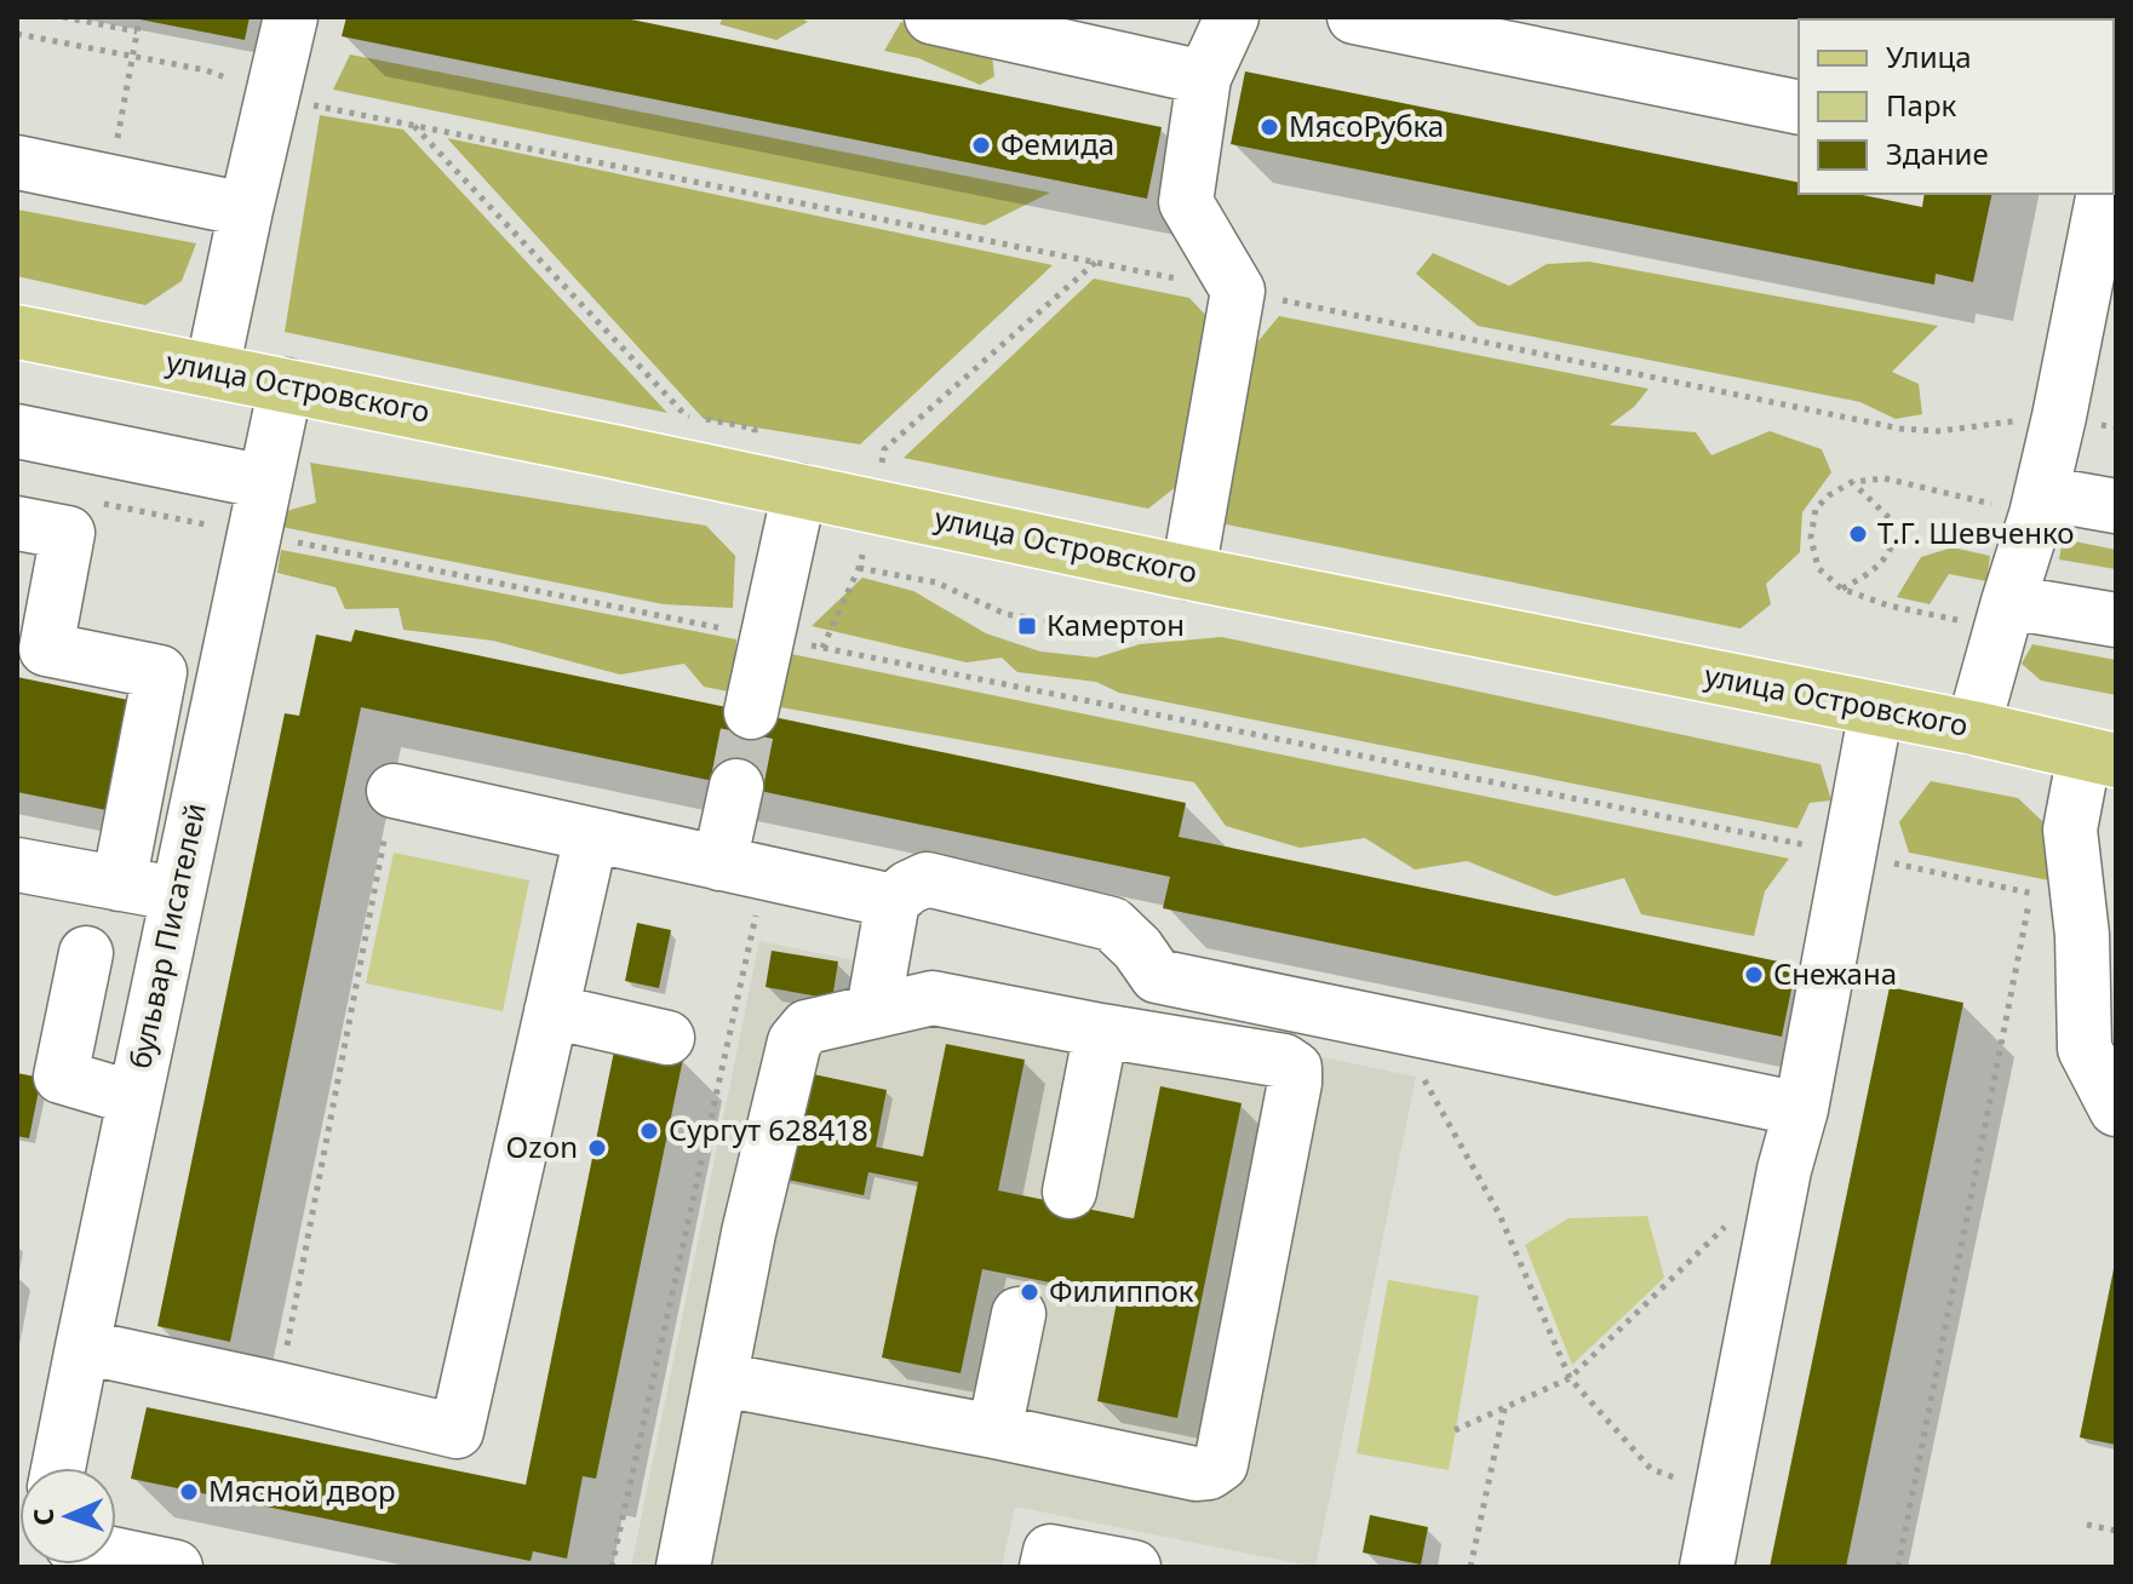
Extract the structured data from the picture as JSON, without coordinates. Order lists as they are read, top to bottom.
{
  "streets": {
    "main road": ["улица Островского"],
    "street": ["бульвар Писателей"]
  },
  "crossings": [
    ["улица Островского", "бульвар Писателей"]
  ],
  "places": {
    "other": [
      "МясоРубка",
      "Фемида",
      "Т.Г. Шевченко",
      "Снежана",
      "Сургут 628418",
      "Ozon",
      "Филиппок",
      "Мясной двор"
    ],
    "transit": ["Камертон"]
  },
  "legend": ["Улица", "Парк", "Здание"],
  "north": "left"
}
